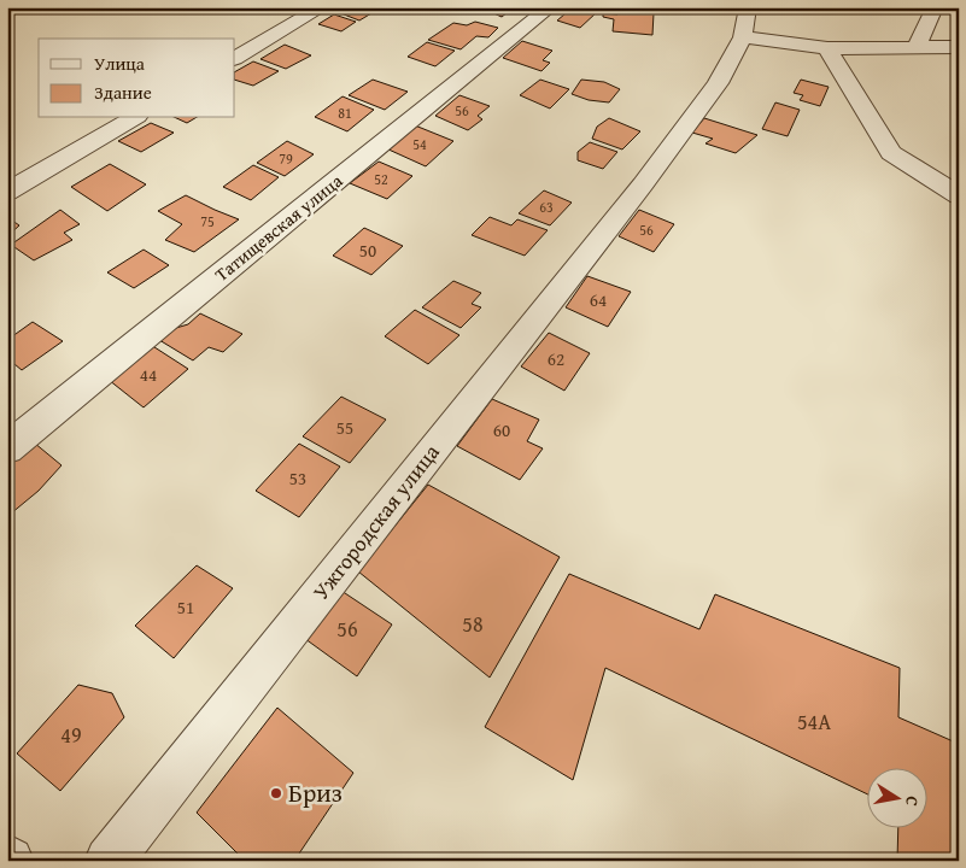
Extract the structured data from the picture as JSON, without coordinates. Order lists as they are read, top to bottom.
{
  "streets": {
    "street": ["Татищевская улица", "Ужгородская улица"]
  },
  "places": ["Бриз"],
  "house_numbers": [
    "56",
    "81",
    "54",
    "79",
    "52",
    "63",
    "75",
    "56",
    "50",
    "64",
    "62",
    "44",
    "55",
    "60",
    "53",
    "51",
    "58",
    "56",
    "54А",
    "49"
  ],
  "legend": ["Улица", "Здание"],
  "north": "right"
}
